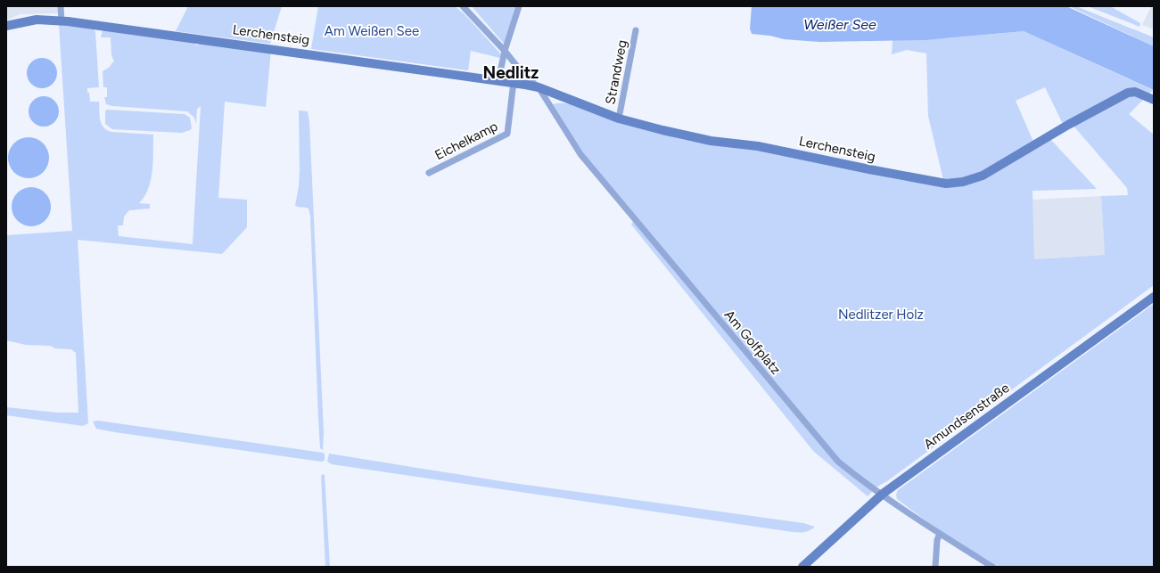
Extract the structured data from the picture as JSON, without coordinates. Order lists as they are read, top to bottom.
{
  "streets": {
    "street": [
      "Lerchensteig",
      "Strandweg",
      "Eichelkamp",
      "Am Golfplatz",
      "Amundsenstraße"
    ]
  },
  "crossings": [
    ["Lerchensteig", "Strandweg"],
    ["Lerchensteig", "Eichelkamp"],
    ["Lerchensteig", "Am Golfplatz"],
    ["Am Golfplatz", "Amundsenstraße"]
  ],
  "districts": ["Nedlitz"],
  "water": ["Weißer See"],
  "parks": ["Am Weißen See", "Nedlitzer Holz"]
}
